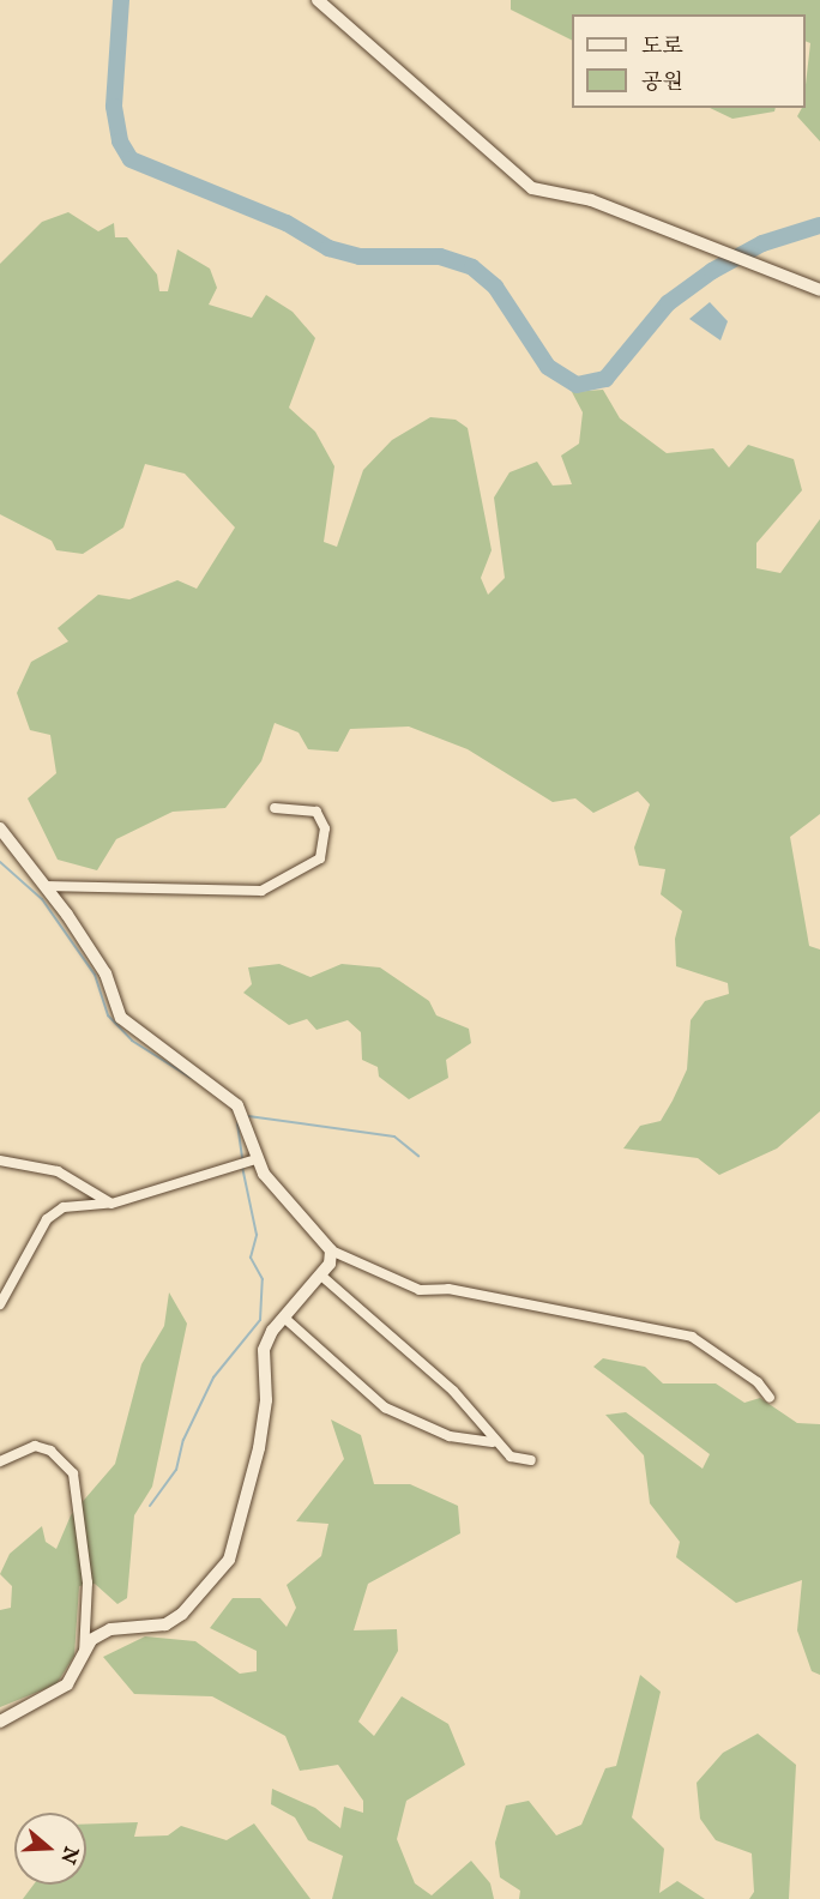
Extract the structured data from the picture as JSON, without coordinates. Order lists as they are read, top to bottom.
{
  "legend": ["도로", "공원"],
  "north": "right"
}
